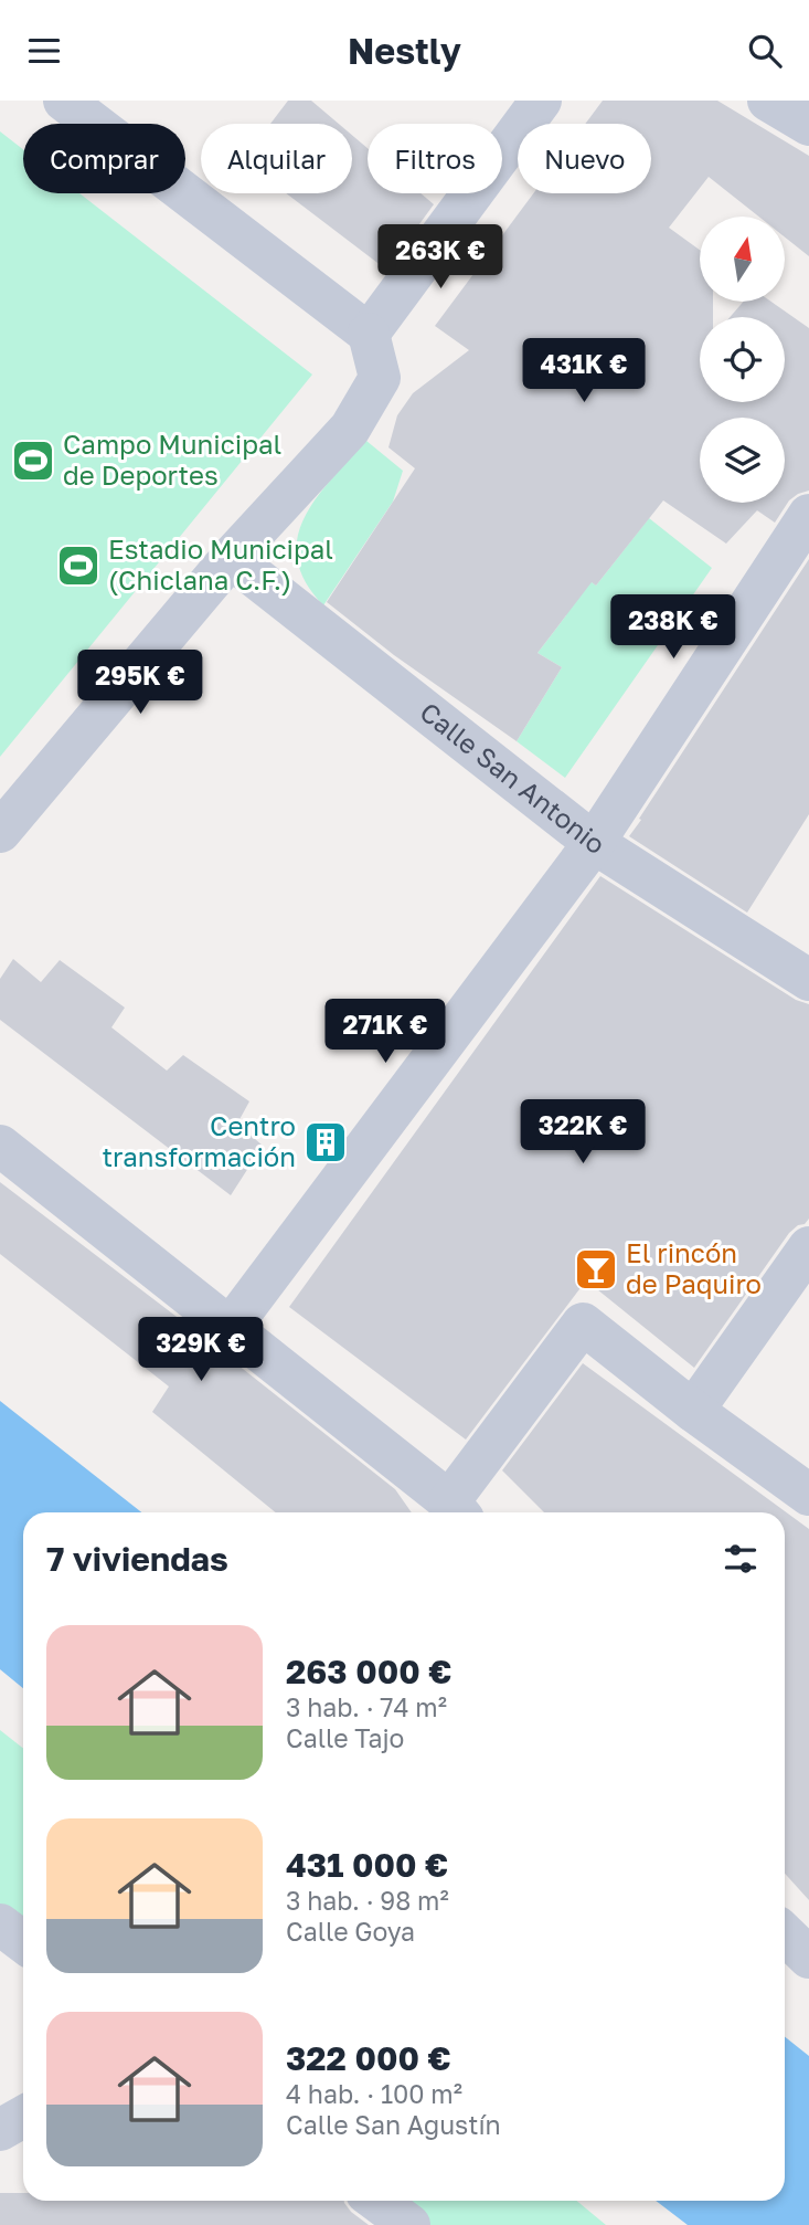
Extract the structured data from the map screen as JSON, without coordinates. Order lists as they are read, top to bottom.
{
  "streets": {
    "street": ["Calle San Antonio"]
  },
  "places": {
    "sports": ["Campo Municipal de Deportes", "Estadio Municipal (Chiclana C.F.)"],
    "building": ["Centro transformación"],
    "bar": ["El rincón de Paquiro"]
  },
  "north": "top",
  "page": {
    "header": "Nestly",
    "chip": [
      "Comprar",
      "Alquilar",
      "Filtros",
      "Nuevo"
    ],
    "price": [
      "263K €",
      "431K €",
      "238K €",
      "295K €",
      "271K €",
      "322K €",
      "329K €"
    ],
    "heading": "7 viviendas",
    "list": [
      {
        "name": "263 000 €",
        "note": "3 hab. · 74 m² · Calle Tajo"
      },
      {
        "name": "431 000 €",
        "note": "3 hab. · 98 m² · Calle Goya"
      },
      {
        "name": "322 000 €",
        "note": "4 hab. · 100 m² · Calle San Agustín"
      }
    ]
  }
}
